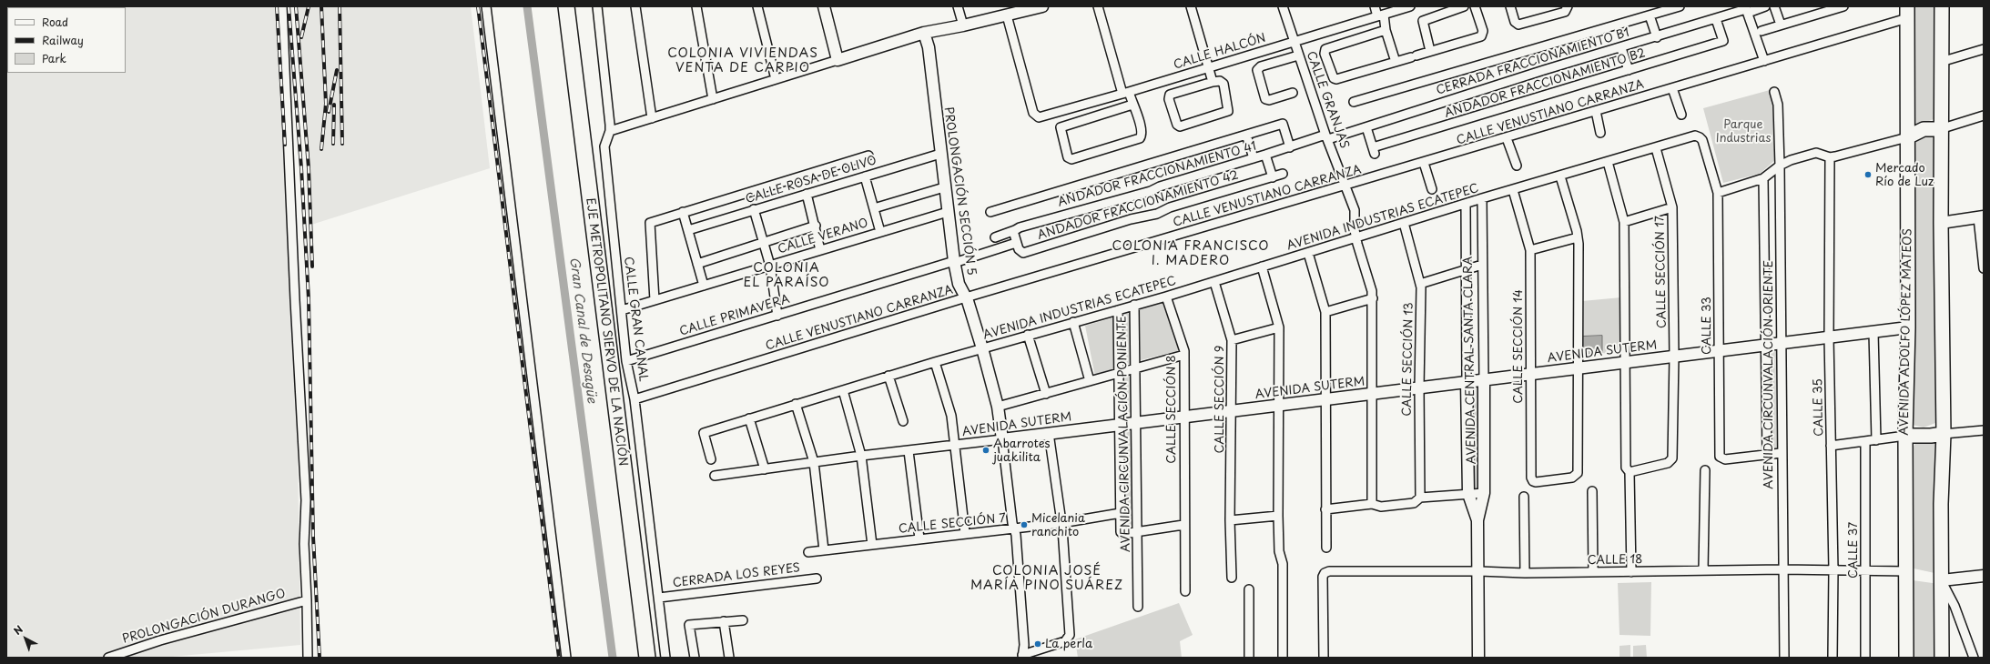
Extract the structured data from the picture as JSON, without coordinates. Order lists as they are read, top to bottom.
{
  "streets": {
    "highway": ["EJE METROPOLITANO SIERVO DE LA NACIÓN"],
    "main road": ["AVENIDA ADOLFO LÓPEZ MATEOS"],
    "street": [
      "CALLE HALCÓN",
      "CERRADA FRACCIONAMIENTO B1",
      "ANDADOR FRACCIONAMIENTO B2",
      "CALLE GRANJAS",
      "CALLE VENUSTIANO CARRANZA",
      "ANDADOR FRACCIONAMIENTO 41",
      "CALLE ROSA DE OLIVO",
      "PROLONGACIÓN SECCIÓN 5",
      "ANDADOR FRACCIONAMIENTO 42",
      "AVENIDA INDUSTRIAS ECATEPEC",
      "CALLE VERANO",
      "CALLE SECCIÓN 17",
      "CALLE PRIMAVERA",
      "CALLE GRAN CANAL",
      "CALLE 33",
      "CALLE SECCIÓN 14",
      "AVENIDA SUTERM",
      "CALLE SECCIÓN 13",
      "AVENIDA CENTRAL SANTA CLARA",
      "AVENIDA CIRCUNVALACIÓN ORIENTE",
      "CALLE SECCIÓN 9",
      "CALLE 35",
      "CALLE SECCIÓN 8",
      "AVENIDA CIRCUNVALACIÓN PONIENTE",
      "CALLE SECCIÓN 7",
      "CALLE 37",
      "CALLE 18",
      "CERRADA LOS REYES",
      "PROLONGACIÓN DURANGO"
    ]
  },
  "crossings": [
    ["CALLE HALCÓN", "CALLE GRANJAS"],
    ["CERRADA FRACCIONAMIENTO B1", "ANDADOR FRACCIONAMIENTO B2"],
    ["CERRADA FRACCIONAMIENTO B1", "CALLE GRANJAS"],
    ["CERRADA FRACCIONAMIENTO B1", "ANDADOR FRACCIONAMIENTO 41"],
    ["CALLE GRANJAS", "CALLE VENUSTIANO CARRANZA"],
    ["CALLE GRANJAS", "ANDADOR FRACCIONAMIENTO 41"],
    ["CALLE GRANJAS", "AVENIDA INDUSTRIAS ECATEPEC"],
    ["CALLE GRANJAS", "AVENIDA SUTERM"],
    ["CALLE VENUSTIANO CARRANZA", "PROLONGACIÓN SECCIÓN 5"],
    ["CALLE VENUSTIANO CARRANZA", "CALLE GRAN CANAL"],
    ["CALLE VENUSTIANO CARRANZA", "AVENIDA ADOLFO LÓPEZ MATEOS"],
    ["CALLE ROSA DE OLIVO", "PROLONGACIÓN SECCIÓN 5"],
    ["CALLE ROSA DE OLIVO", "CALLE VERANO"],
    ["PROLONGACIÓN SECCIÓN 5", "AVENIDA INDUSTRIAS ECATEPEC"],
    ["PROLONGACIÓN SECCIÓN 5", "CALLE VERANO"],
    ["PROLONGACIÓN SECCIÓN 5", "CALLE PRIMAVERA"],
    ["PROLONGACIÓN SECCIÓN 5", "AVENIDA SUTERM"],
    ["AVENIDA INDUSTRIAS ECATEPEC", "CALLE SECCIÓN 17"],
    ["AVENIDA INDUSTRIAS ECATEPEC", "CALLE 33"],
    ["AVENIDA INDUSTRIAS ECATEPEC", "CALLE SECCIÓN 14"],
    ["AVENIDA INDUSTRIAS ECATEPEC", "CALLE SECCIÓN 13"],
    ["AVENIDA INDUSTRIAS ECATEPEC", "AVENIDA CENTRAL SANTA CLARA"],
    ["AVENIDA INDUSTRIAS ECATEPEC", "CALLE SECCIÓN 9"],
    ["AVENIDA INDUSTRIAS ECATEPEC", "CALLE SECCIÓN 8"],
    ["AVENIDA INDUSTRIAS ECATEPEC", "AVENIDA CIRCUNVALACIÓN PONIENTE"],
    ["CALLE VERANO", "CALLE GRAN CANAL"],
    ["CALLE SECCIÓN 17", "AVENIDA SUTERM"],
    ["CALLE PRIMAVERA", "CALLE GRAN CANAL"],
    ["CALLE GRAN CANAL", "CERRADA LOS REYES"],
    ["CALLE 33", "AVENIDA SUTERM"],
    ["CALLE 33", "AVENIDA CIRCUNVALACIÓN ORIENTE"],
    ["AVENIDA ADOLFO LÓPEZ MATEOS", "AVENIDA SUTERM"],
    ["AVENIDA ADOLFO LÓPEZ MATEOS", "CALLE 18"],
    ["CALLE SECCIÓN 14", "AVENIDA SUTERM"],
    ["AVENIDA SUTERM", "CALLE SECCIÓN 13"],
    ["AVENIDA SUTERM", "AVENIDA CENTRAL SANTA CLARA"],
    ["AVENIDA SUTERM", "AVENIDA CIRCUNVALACIÓN ORIENTE"],
    ["AVENIDA SUTERM", "CALLE SECCIÓN 9"],
    ["AVENIDA SUTERM", "CALLE 35"],
    ["AVENIDA SUTERM", "CALLE SECCIÓN 8"],
    ["AVENIDA SUTERM", "AVENIDA CIRCUNVALACIÓN PONIENTE"],
    ["AVENIDA CENTRAL SANTA CLARA", "CALLE 18"],
    ["AVENIDA CIRCUNVALACIÓN ORIENTE", "CALLE 18"],
    ["CALLE 35", "CALLE 18"],
    ["AVENIDA CIRCUNVALACIÓN PONIENTE", "CALLE SECCIÓN 7"],
    ["CALLE 37", "CALLE 18"]
  ],
  "districts": [
    "COLONIA VIVIENDAS VENTA DE CARPIO",
    "COLONIA FRANCISCO I. MADERO",
    "COLONIA EL PARAÍSO",
    "COLONIA JOSÉ MARÍA PINO SUÁREZ"
  ],
  "water": ["Gran Canal de Desagüe"],
  "parks": ["Parque Industrias"],
  "places": [
    "Mercado Río de Luz",
    "Abarrotes juakilita",
    "Micelania ranchito",
    "La perla"
  ],
  "legend": ["Road", "Railway", "Park"],
  "north": "top left"
}
